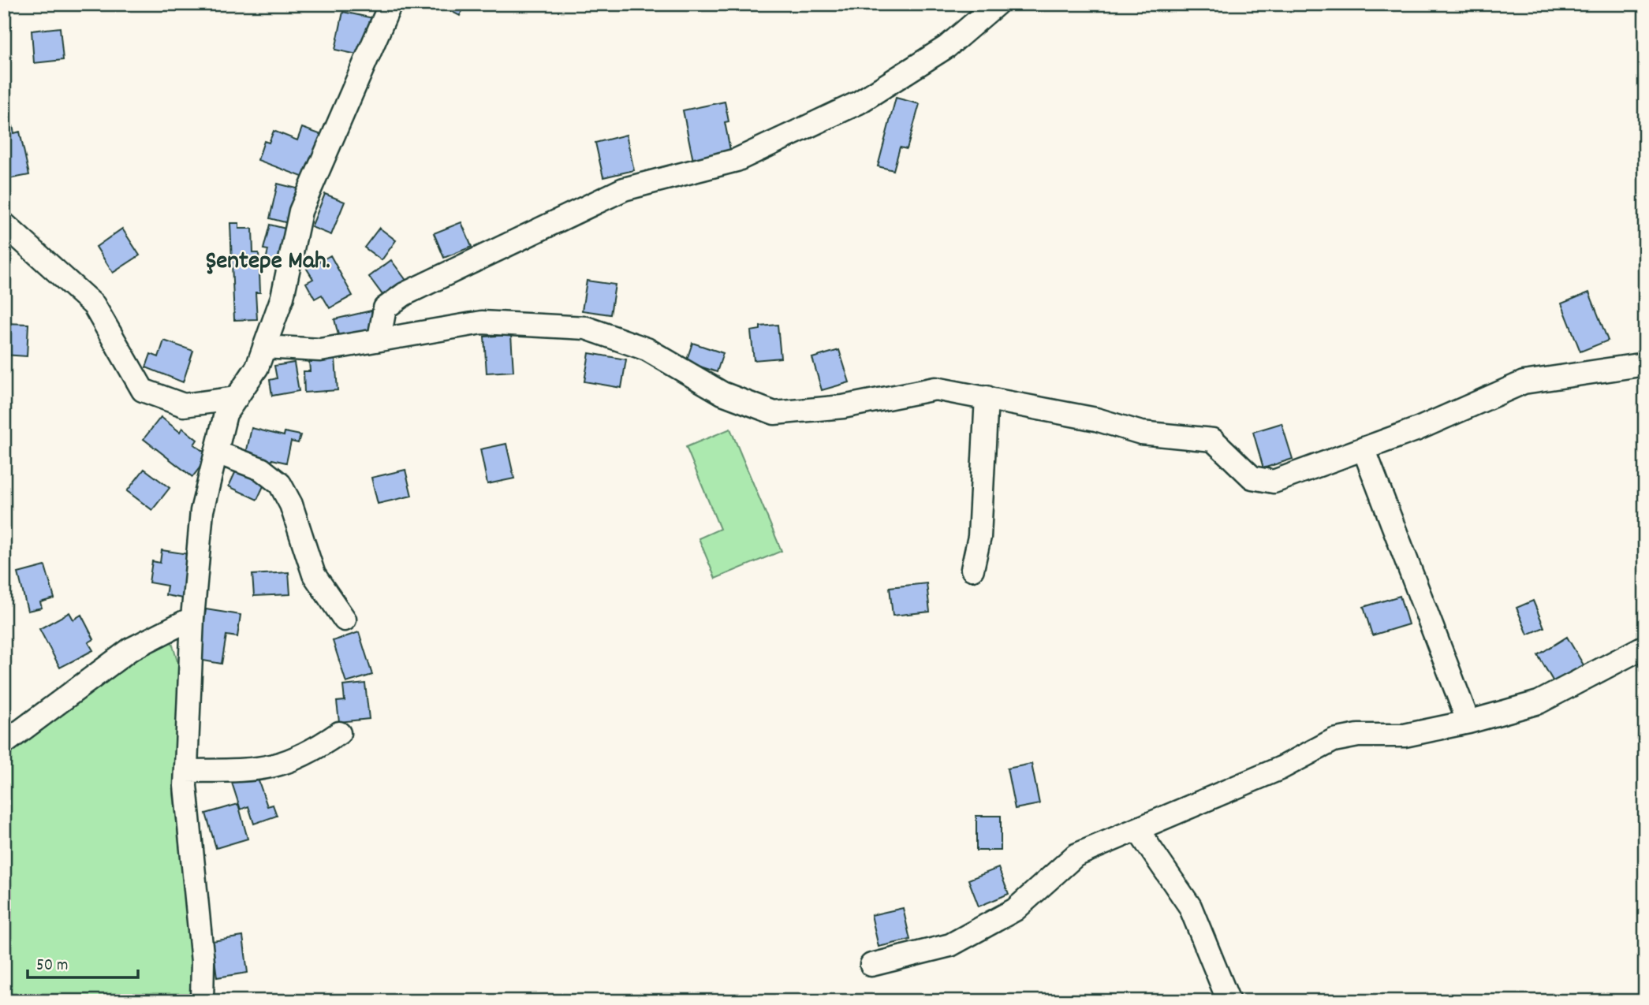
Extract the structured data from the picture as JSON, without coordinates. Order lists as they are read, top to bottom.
{
  "districts": ["Şentepe Mah."],
  "scale_bar": "50 m"
}
